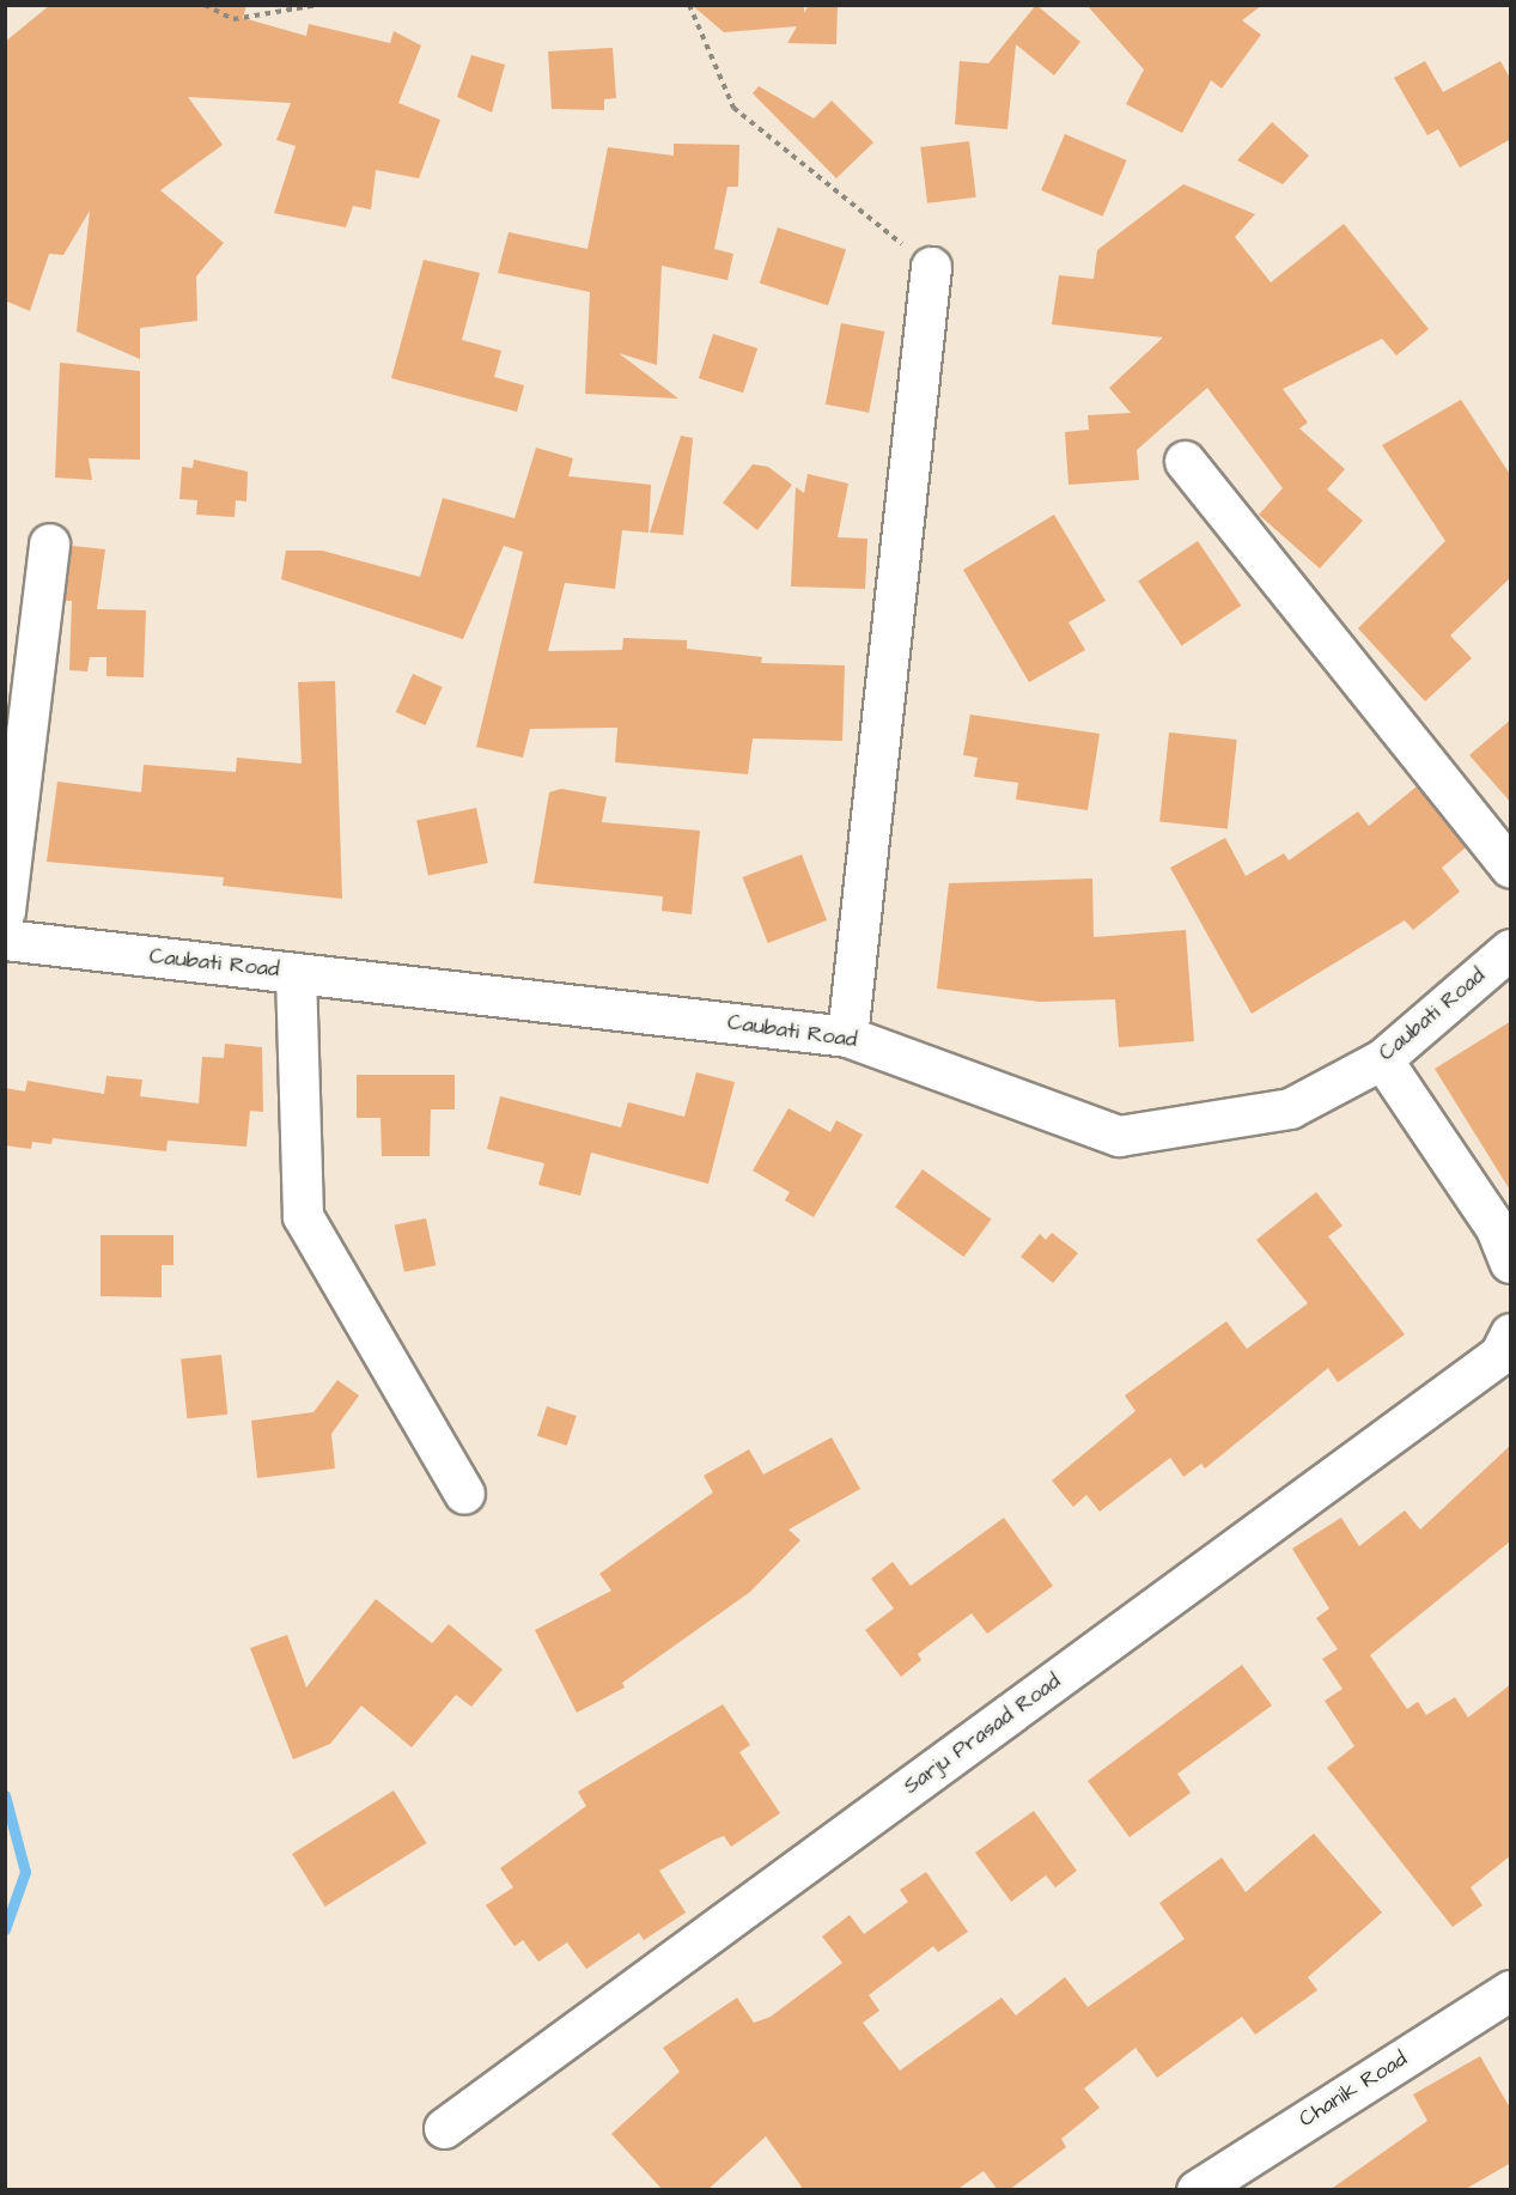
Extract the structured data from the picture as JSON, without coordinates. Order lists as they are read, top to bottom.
{
  "streets": {
    "street": ["Caubati Road", "Sarju Prasad Road", "Chanik Road"]
  }
}
